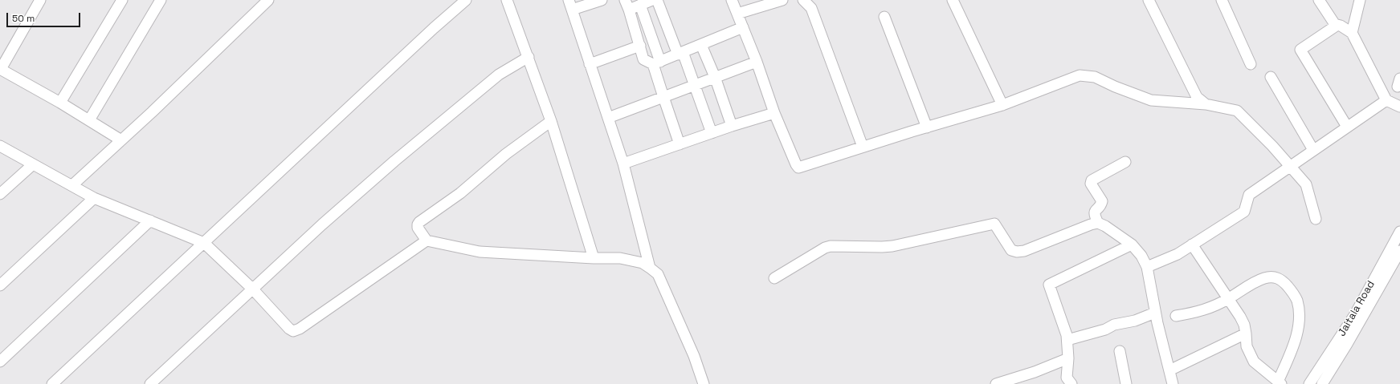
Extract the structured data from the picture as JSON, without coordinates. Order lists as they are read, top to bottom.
{
  "streets": {
    "street": ["Jaitala Road"]
  },
  "scale_bar": "50 m"
}
